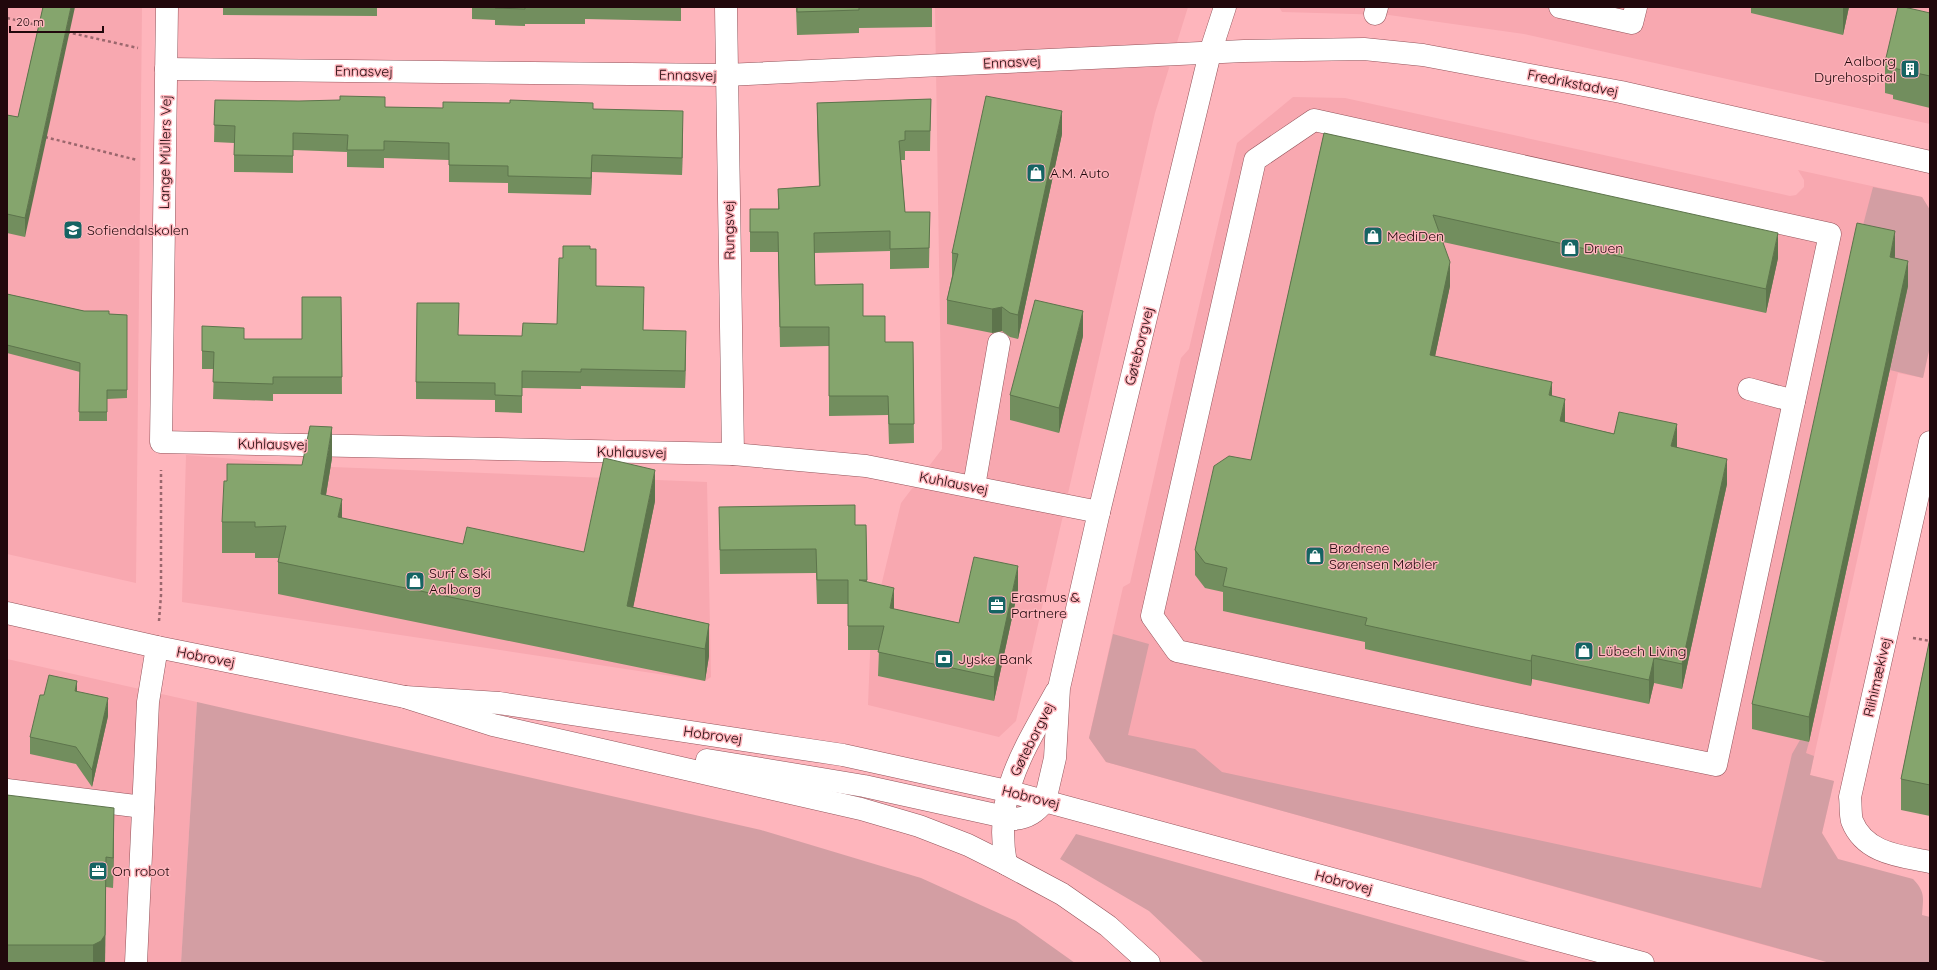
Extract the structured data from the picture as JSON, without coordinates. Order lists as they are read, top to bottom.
{
  "streets": {
    "street": [
      "Ennasvej",
      "Fredrikstadvej",
      "Lange Müllers Vej",
      "Rungsvej",
      "Gøteborgvej",
      "Kuhlausvej",
      "Hobrovej",
      "Riihimækivej"
    ]
  },
  "crossings": [
    ["Ennasvej", "Fredrikstadvej"],
    ["Ennasvej", "Lange Müllers Vej"],
    ["Ennasvej", "Rungsvej"],
    ["Ennasvej", "Gøteborgvej"],
    ["Fredrikstadvej", "Gøteborgvej"],
    ["Lange Müllers Vej", "Kuhlausvej"],
    ["Rungsvej", "Kuhlausvej"],
    ["Gøteborgvej", "Kuhlausvej"],
    ["Gøteborgvej", "Hobrovej"]
  ],
  "places": {
    "building": ["Aalborg Dyrehospital"],
    "shop": [
      "A.M. Auto",
      "MediDen",
      "Druen",
      "Brødrene Sørensen Møbler",
      "Surf & Ski Aalborg",
      "Lübech Living"
    ],
    "school or university": ["Sofiendalskolen"],
    "office": ["Erasmus & Partnere", "On robot"],
    "bank": ["Jyske Bank"]
  },
  "scale_bar": "20 m"
}
